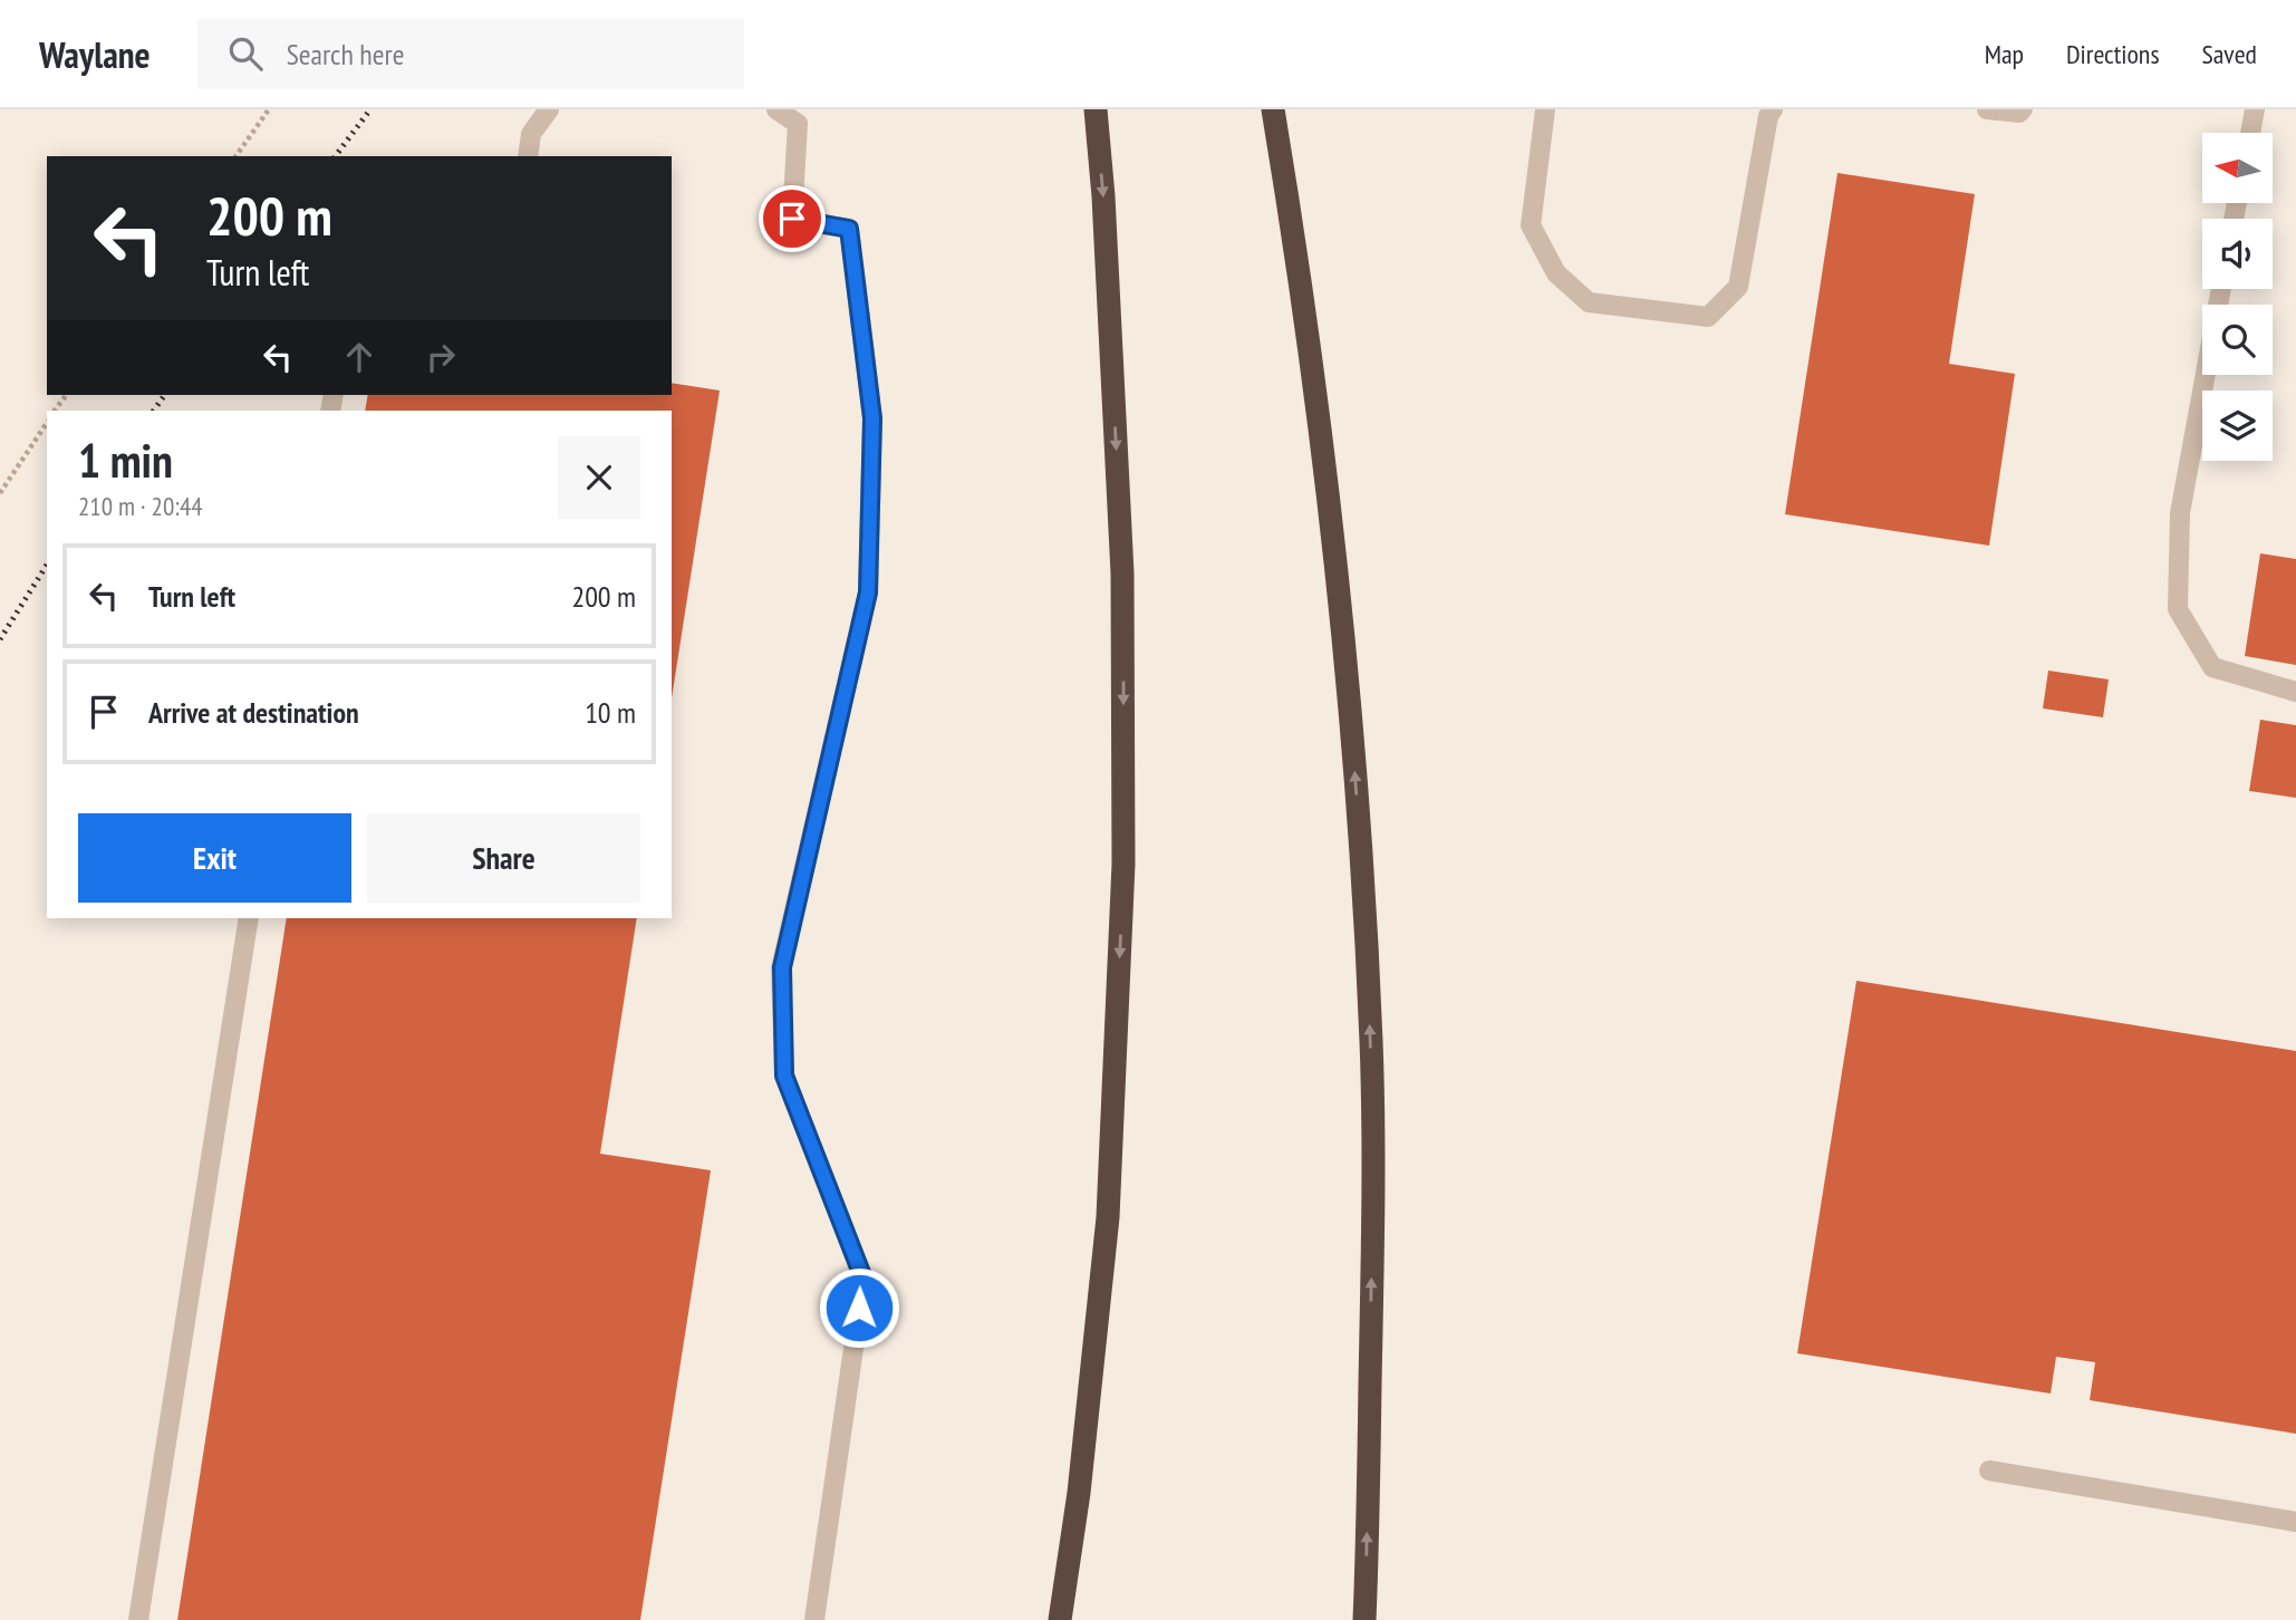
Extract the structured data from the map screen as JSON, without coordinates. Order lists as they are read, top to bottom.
{
  "north": "left",
  "page": {
    "header": "Waylane",
    "search": "Search here",
    "nav": ["Map", "Directions", "Saved"],
    "turn": ["200 m", "Turn left"],
    "heading": ["1 min", "210 m · 20:44"],
    "list": [
      {
        "name": "Turn left",
        "value": "200 m"
      },
      {
        "name": "Arrive at destination",
        "value": "10 m"
      }
    ],
    "buttons": ["Exit", "Share"]
  }
}
